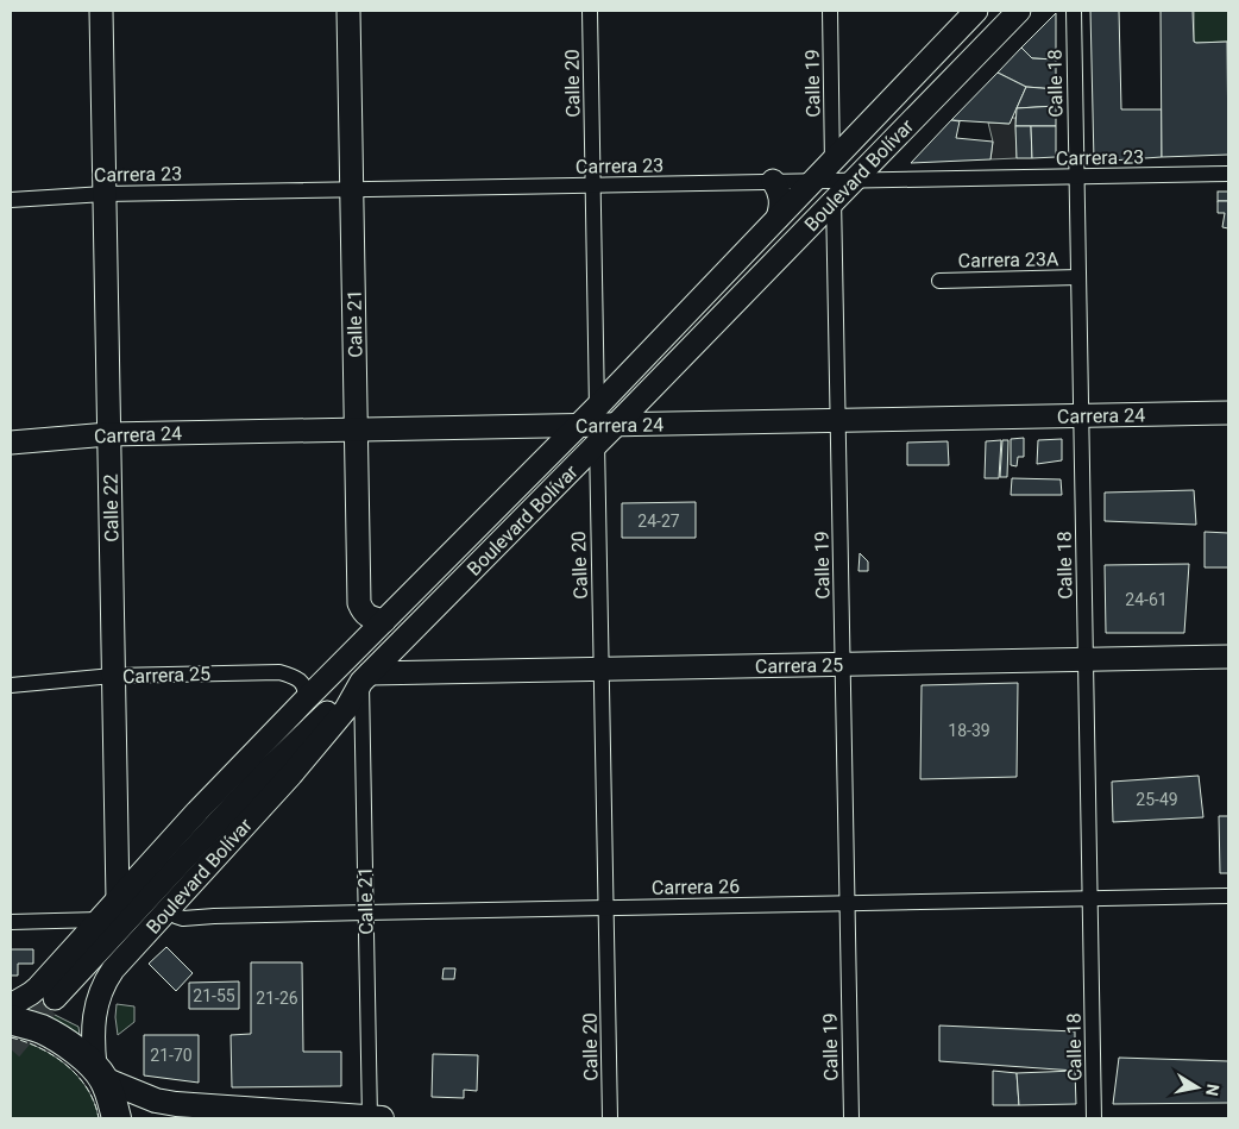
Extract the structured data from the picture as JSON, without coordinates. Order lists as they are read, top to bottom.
{
  "streets": {
    "street": [
      "Calle 20",
      "Calle 19",
      "Calle 18",
      "Carrera 23",
      "Boulevard Bolívar",
      "Carrera 23A",
      "Calle 21",
      "Carrera 24",
      "Calle 22",
      "Carrera 25",
      "Carrera 26"
    ]
  },
  "crossings": [
    ["Calle 20", "Carrera 23"],
    ["Calle 20", "Boulevard Bolívar"],
    ["Calle 20", "Carrera 24"],
    ["Calle 20", "Carrera 25"],
    ["Calle 20", "Carrera 26"],
    ["Calle 19", "Carrera 23"],
    ["Calle 19", "Boulevard Bolívar"],
    ["Calle 19", "Carrera 24"],
    ["Calle 19", "Carrera 25"],
    ["Calle 19", "Carrera 26"],
    ["Calle 18", "Carrera 23"],
    ["Calle 18", "Carrera 23A"],
    ["Calle 18", "Carrera 24"],
    ["Calle 18", "Carrera 25"],
    ["Calle 18", "Carrera 26"],
    ["Carrera 23", "Boulevard Bolívar"],
    ["Carrera 23", "Calle 21"],
    ["Carrera 23", "Calle 22"],
    ["Boulevard Bolívar", "Calle 21"],
    ["Boulevard Bolívar", "Carrera 24"],
    ["Boulevard Bolívar", "Calle 22"],
    ["Boulevard Bolívar", "Carrera 25"],
    ["Boulevard Bolívar", "Carrera 26"],
    ["Calle 21", "Carrera 24"],
    ["Calle 21", "Carrera 25"],
    ["Calle 21", "Carrera 26"],
    ["Carrera 24", "Calle 22"],
    ["Calle 22", "Carrera 25"]
  ],
  "house_numbers": [
    "24-27",
    "24-61",
    "18-39",
    "25-49",
    "21-55",
    "21-26",
    "21-70"
  ],
  "north": "right"
}
